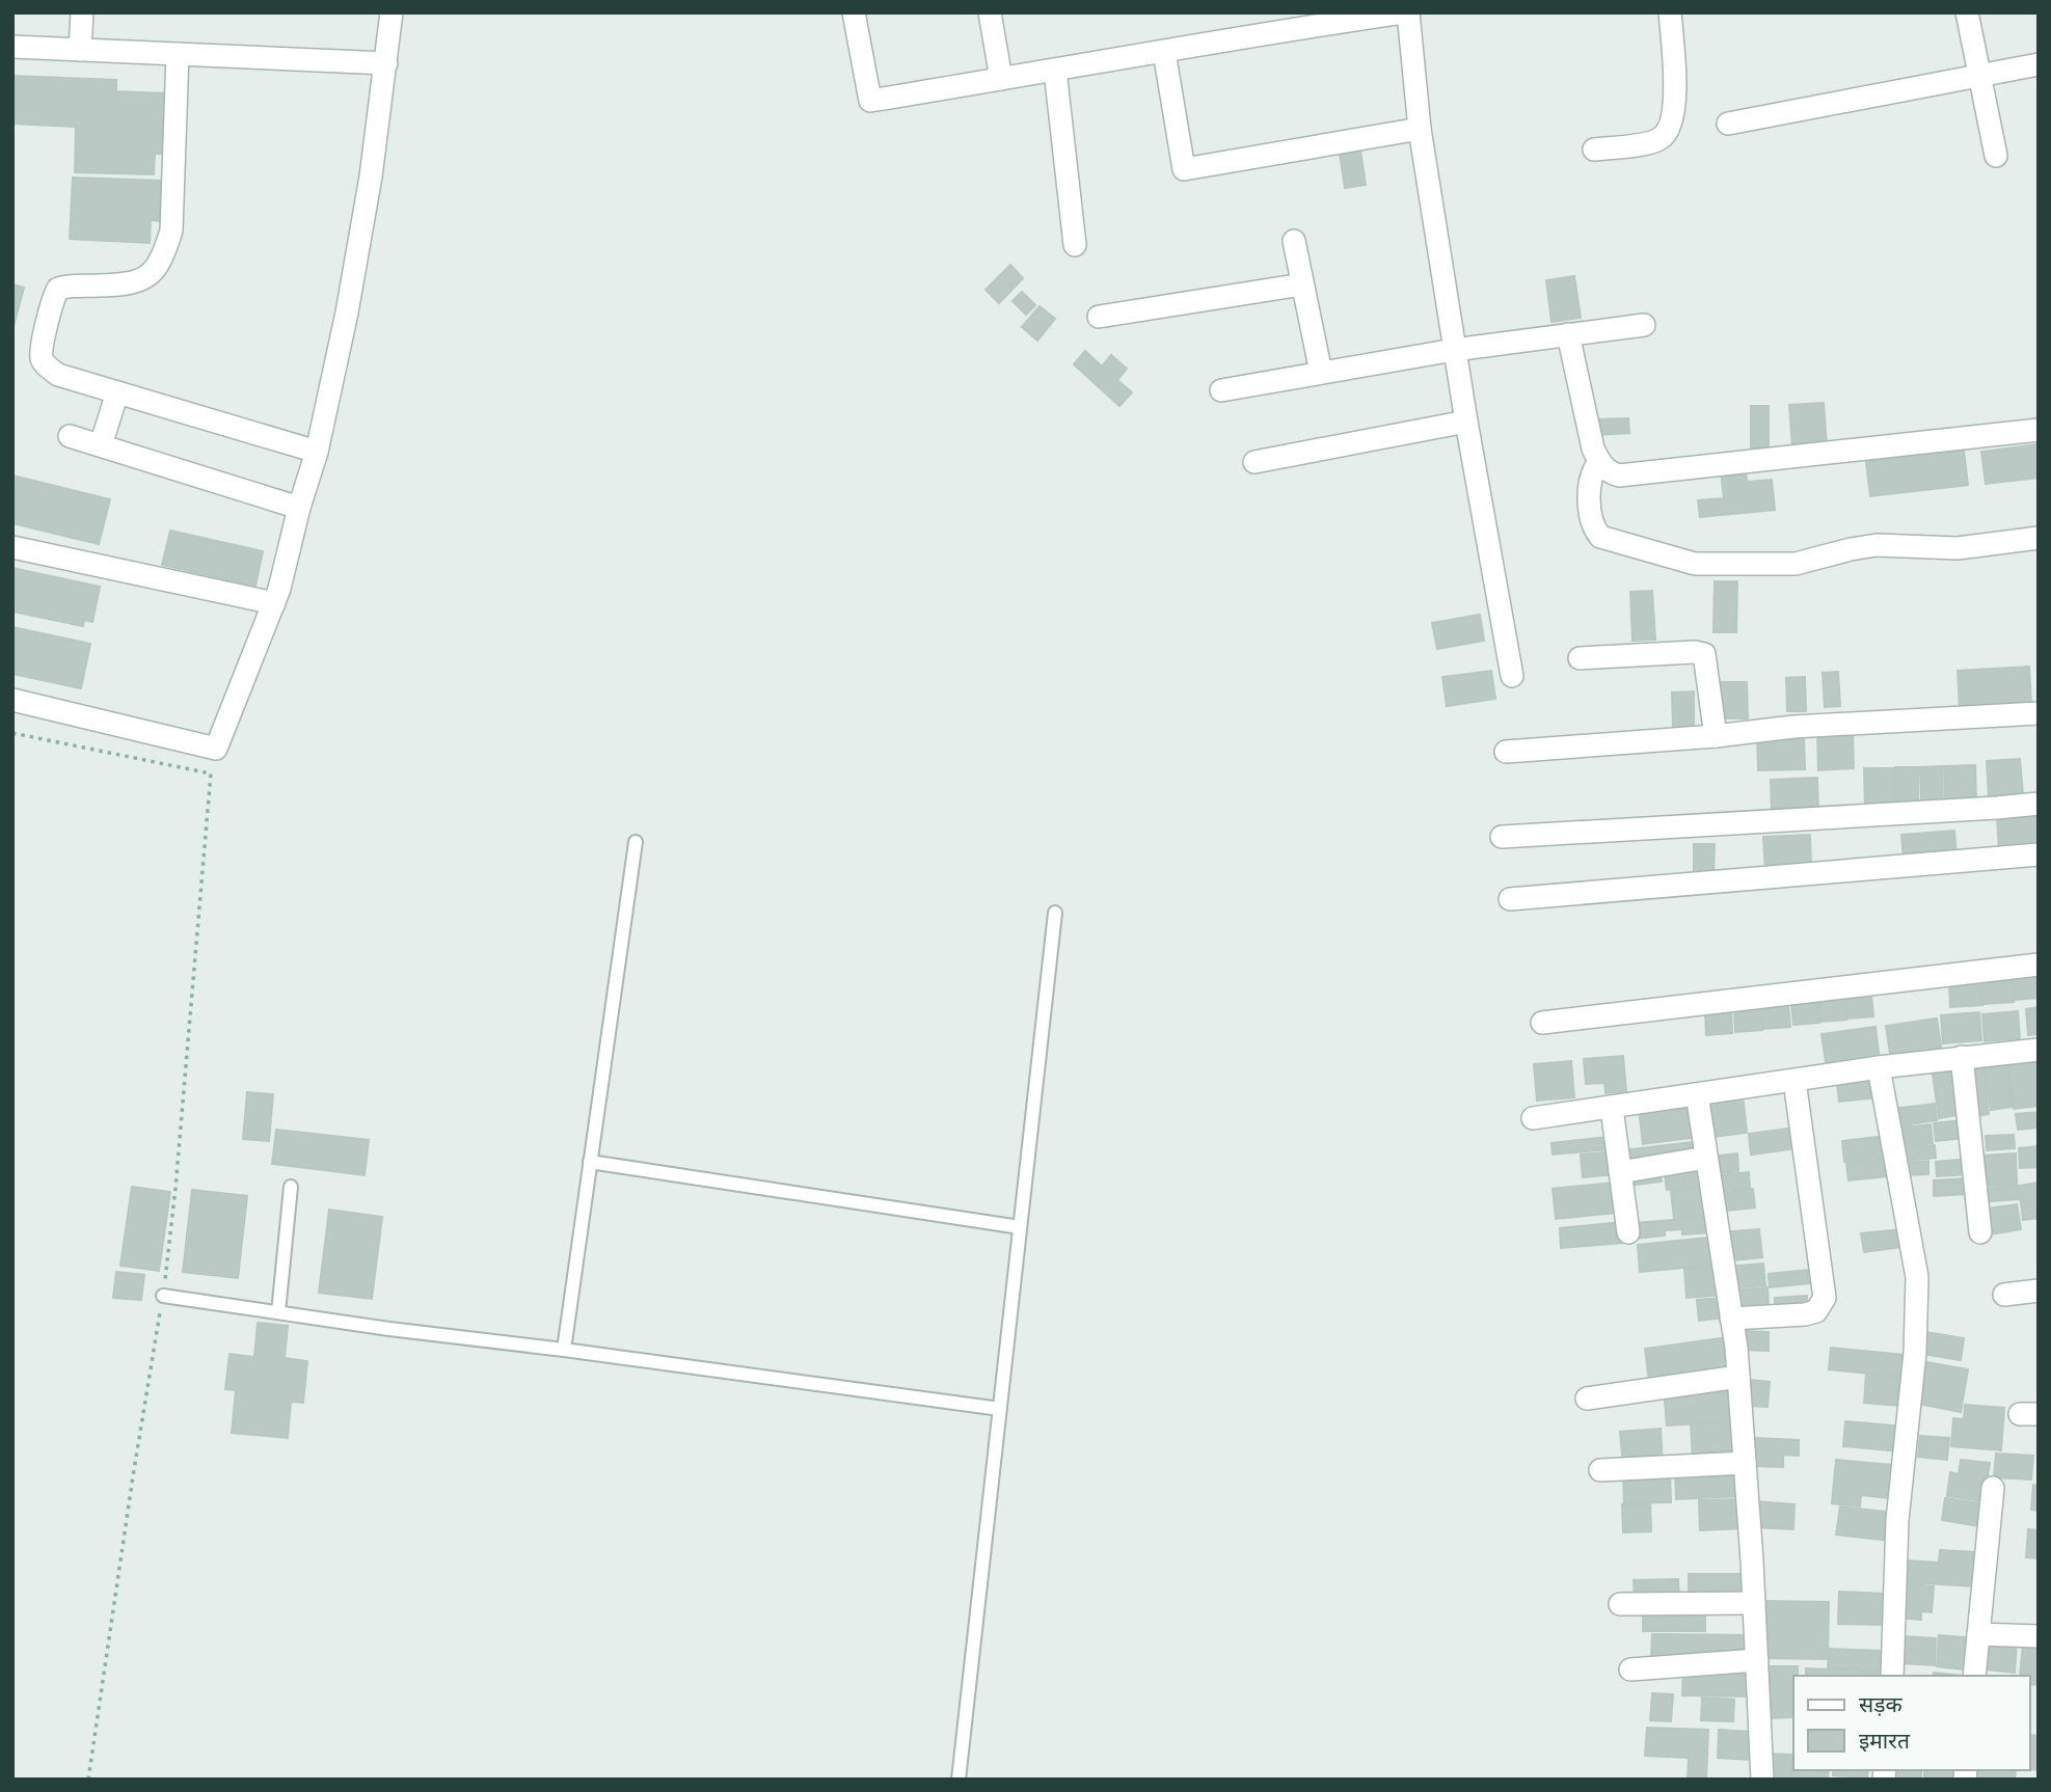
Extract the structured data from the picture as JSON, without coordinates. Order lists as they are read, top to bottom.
{
  "legend": ["सड़क", "इमारत"]
}
